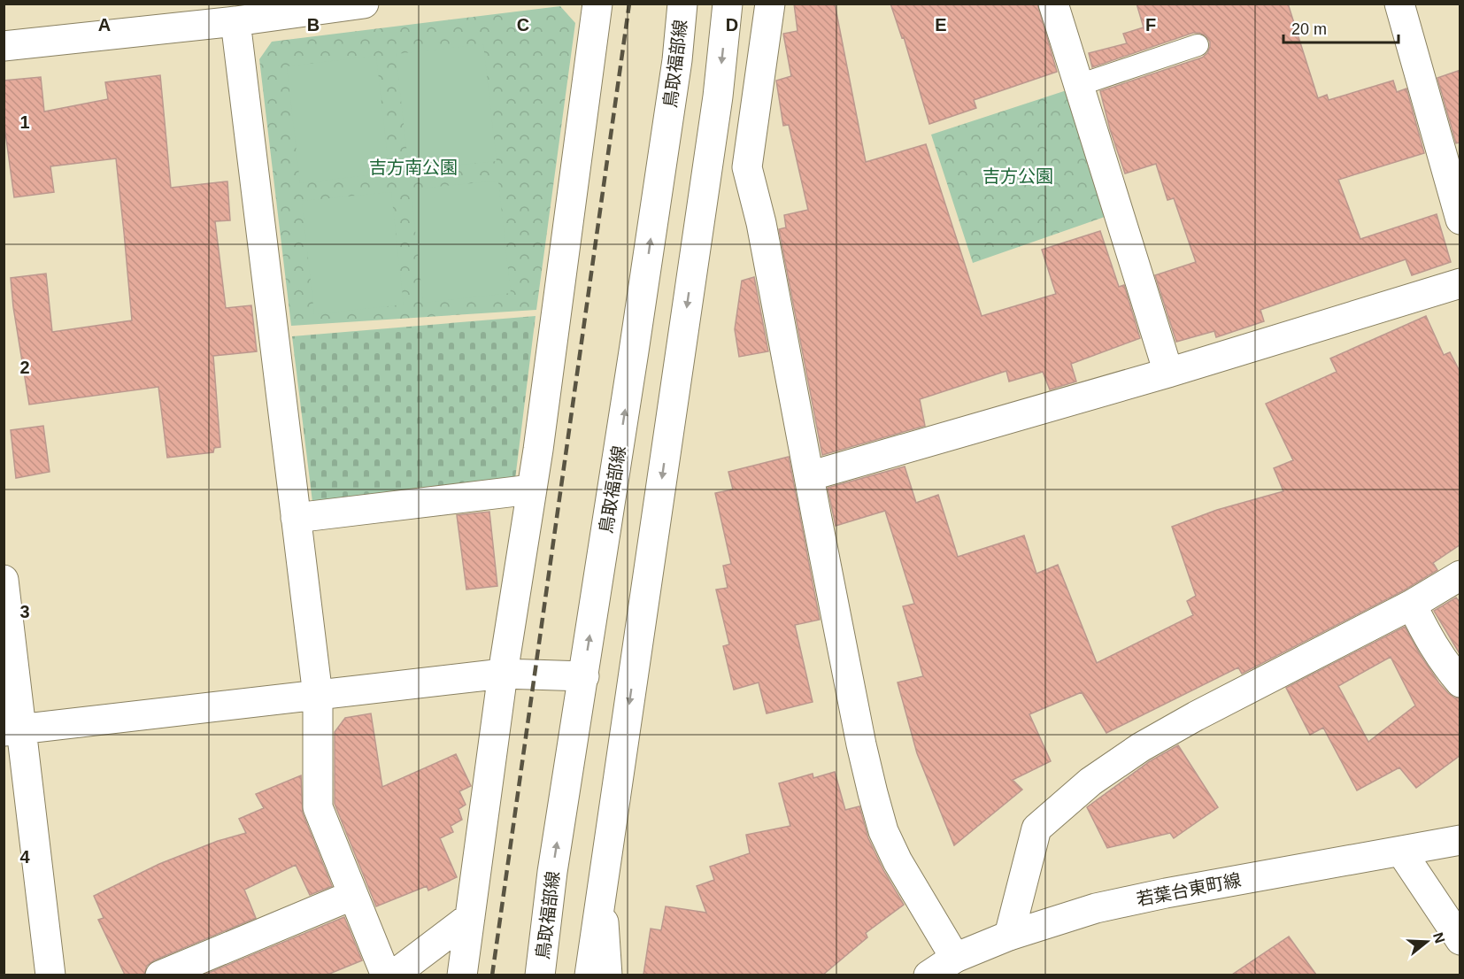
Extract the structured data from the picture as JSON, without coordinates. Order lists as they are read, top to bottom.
{
  "streets": {
    "street": ["鳥取福部線", "若葉台東町線"]
  },
  "parks": ["吉方南公園", "吉方公園"],
  "scale_bar": "20 m",
  "north": "right",
  "grid": {
    "columns": [
      "A",
      "B",
      "C",
      "D",
      "E",
      "F"
    ],
    "rows": [
      "1",
      "2",
      "3",
      "4"
    ]
  }
}
